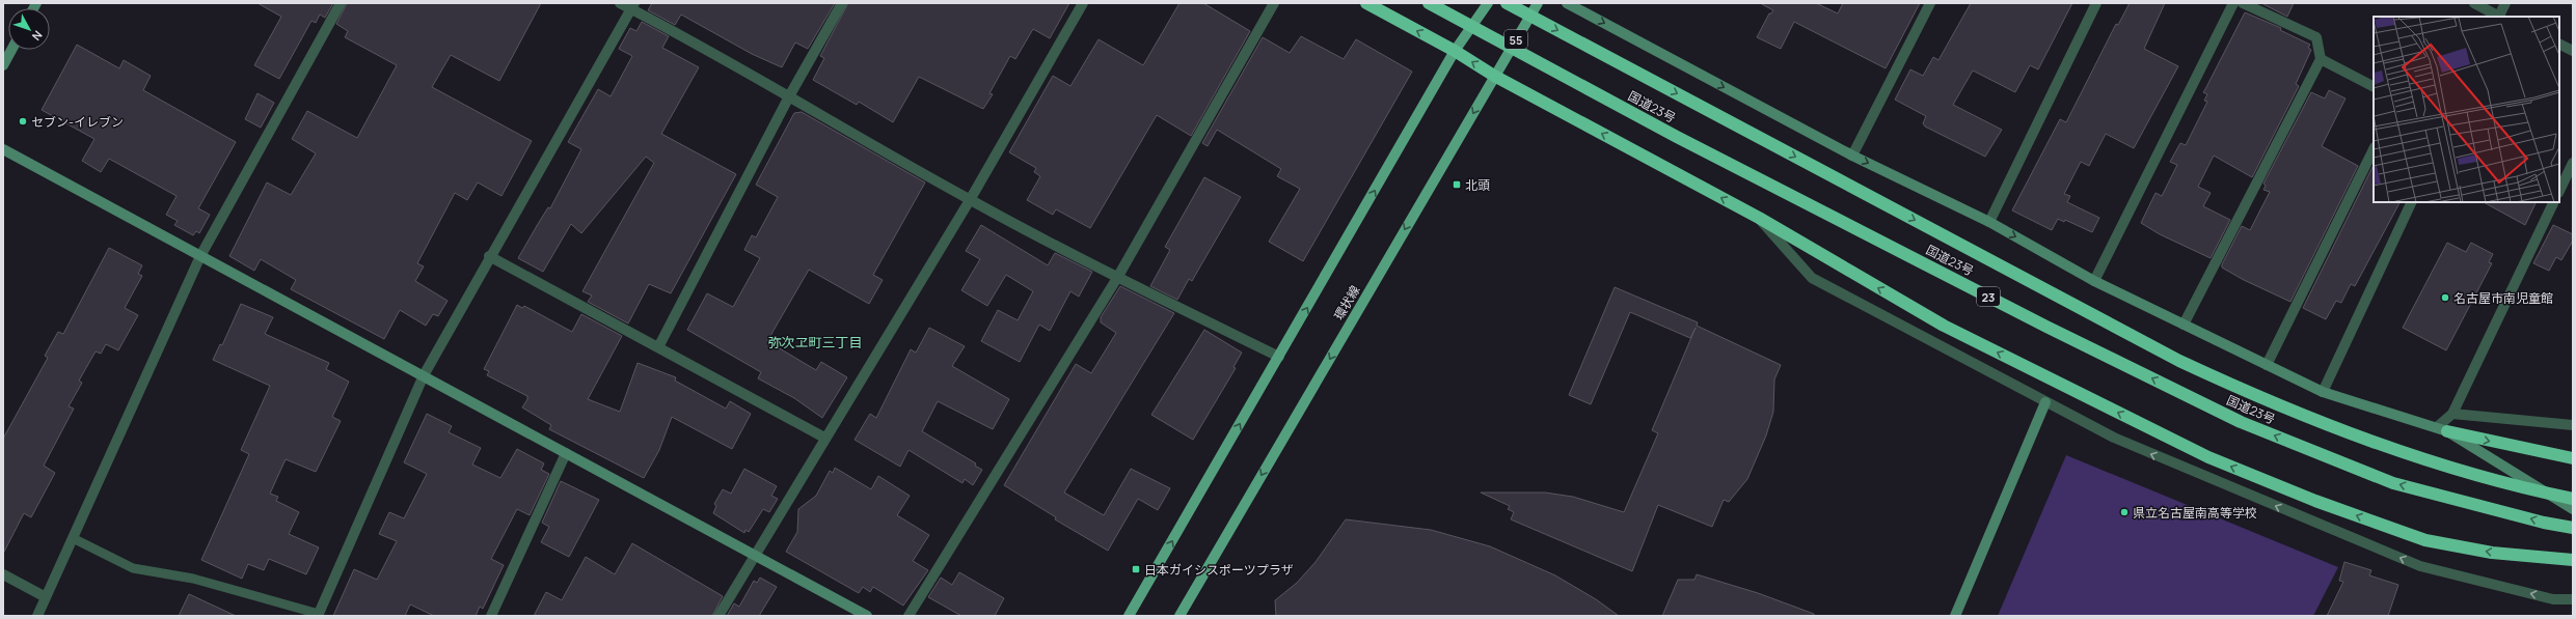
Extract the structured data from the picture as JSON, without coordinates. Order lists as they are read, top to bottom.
{
  "streets": {
    "highway": ["国道23号", "23"],
    "main road": ["55", "環状線"]
  },
  "districts": ["弥次ヱ町三丁目"],
  "places": {
    "other": ["セブン-イレブン", "名古屋市南児童館", "県立名古屋南高等学校"],
    "transit": ["北頭", "日本ガイシスポーツプラザ"]
  },
  "north": "bottom right"
}
